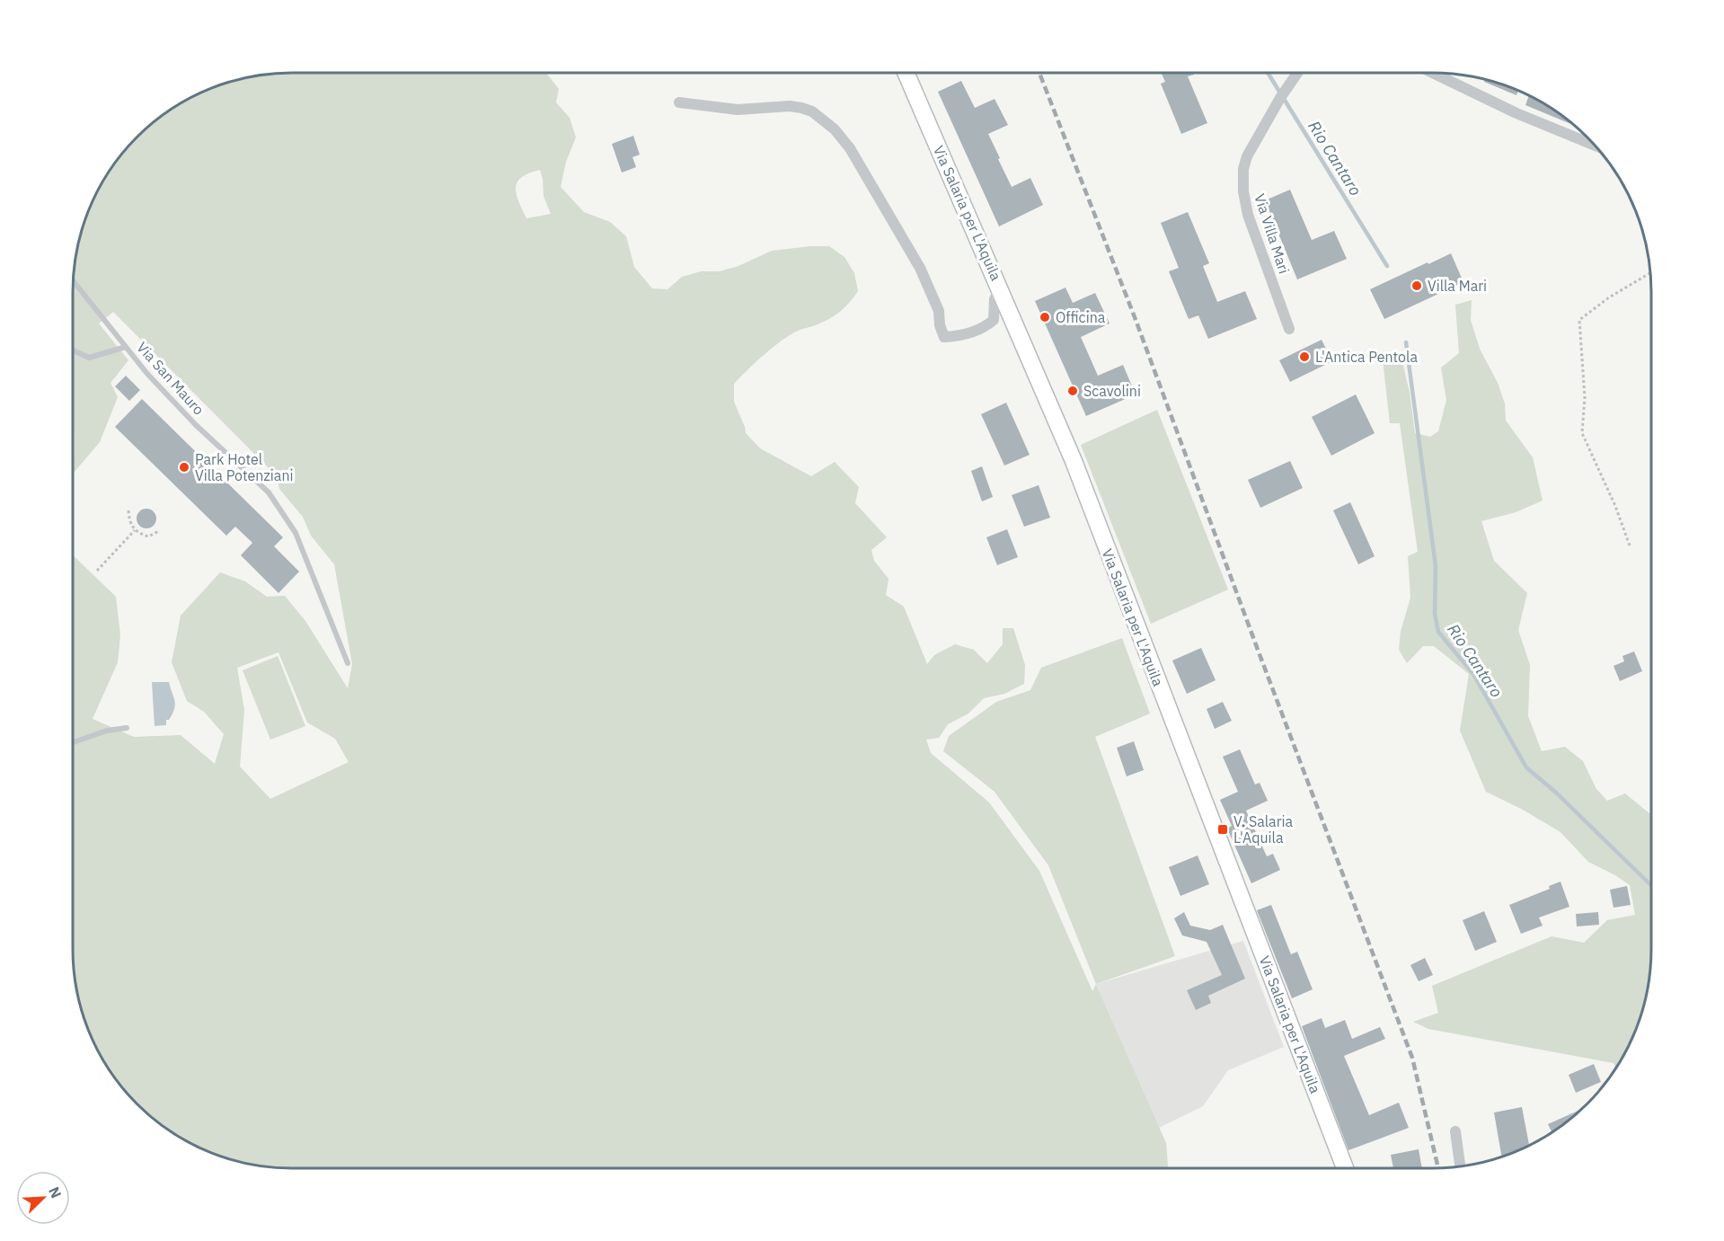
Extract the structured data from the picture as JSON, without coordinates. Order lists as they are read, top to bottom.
{
  "streets": {
    "main road": ["Via Salaria per L'Aquila"],
    "street": ["Via Villa Mari"],
    "lane": ["Via San Mauro"]
  },
  "water": ["Rio Cantaro"],
  "places": {
    "other": [
      "Villa Mari",
      "Officina",
      "L'Antica Pentola",
      "Scavolini",
      "Park Hotel Villa Potenziani"
    ],
    "transit": ["V. Salaria L'Aquila"]
  },
  "north": "top right"
}
